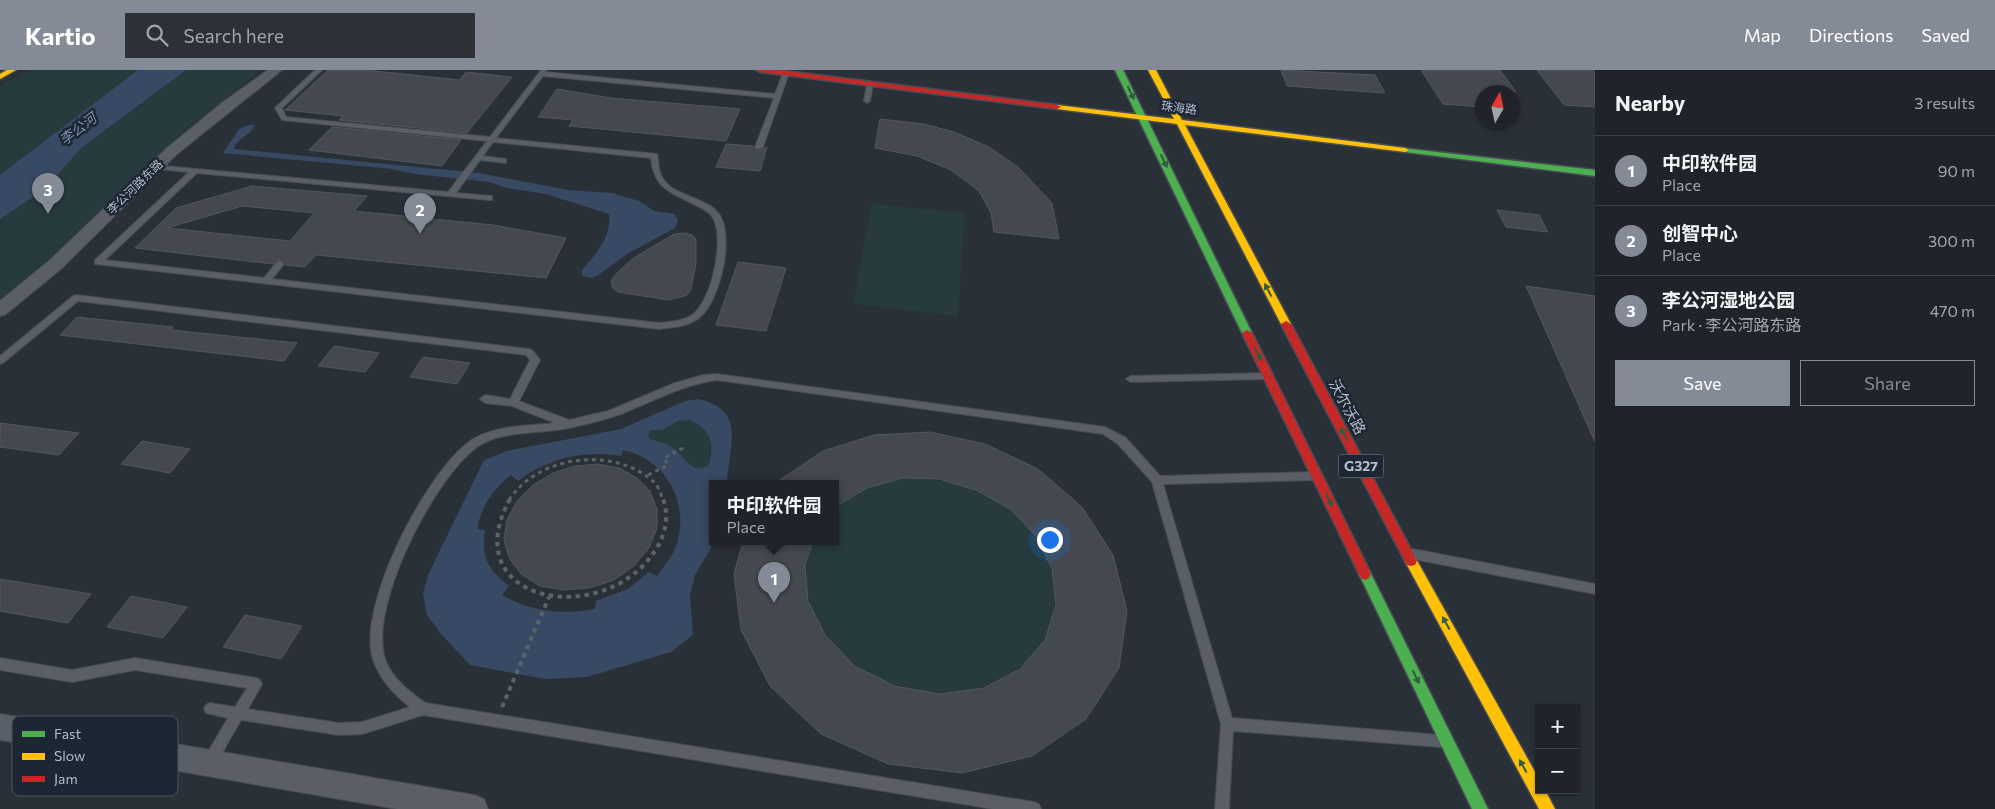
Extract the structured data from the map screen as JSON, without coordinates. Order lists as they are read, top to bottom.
{
  "streets": {
    "main road": ["珠海路", "沃尔沃路", "G327"],
    "street": ["李公河路东路"]
  },
  "crossings": [
    ["珠海路", "沃尔沃路"],
    ["珠海路", "G327"]
  ],
  "water": ["李公河"],
  "legend": ["Fast", "Slow", "Jam"],
  "north": "top",
  "page": {
    "header": "Kartio",
    "search": "Search here",
    "nav": ["Map", "Directions", "Saved"],
    "heading": ["Nearby", "3 results"],
    "list": [
      {
        "mark": "1",
        "name": "中印软件园",
        "note": "Place",
        "value": "90 m"
      },
      {
        "mark": "2",
        "name": "创智中心",
        "note": "Place",
        "value": "300 m"
      },
      {
        "mark": "3",
        "name": "李公河湿地公园",
        "note": "Park · 李公河路东路",
        "value": "470 m"
      }
    ],
    "pins": ["3", "2", "1"],
    "buttons": ["Save", "Share"],
    "popup": ["中印软件园", "Place"],
    "map_buttons": ["+", "−"]
  }
}
